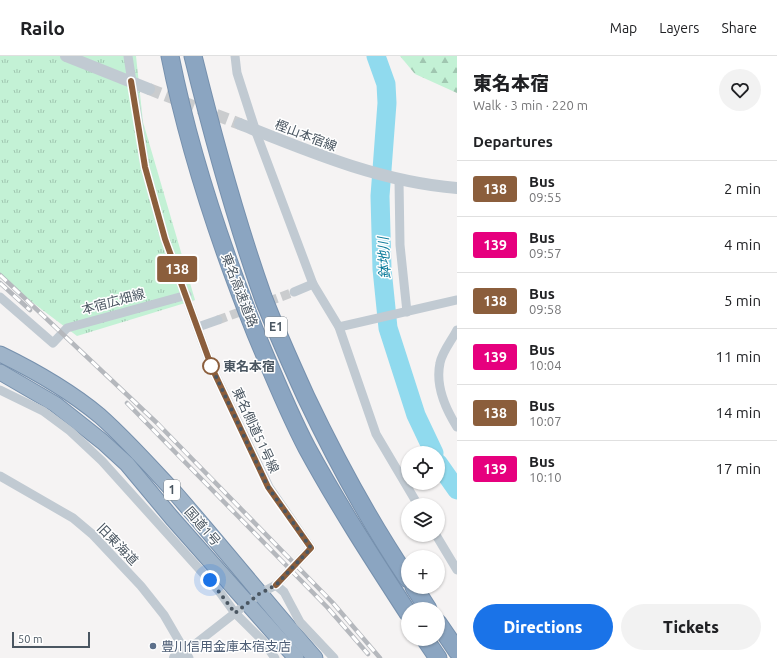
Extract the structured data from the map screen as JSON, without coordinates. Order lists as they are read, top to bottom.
{
  "streets": {
    "highway": [
      "東名高速道路",
      "E1",
      "1",
      "国道1号"
    ],
    "street": [
      "樫山本宿線",
      "本宿広畑線",
      "東名側道51号線",
      "旧東海道"
    ]
  },
  "crossings": [
    ["本宿広畑線", "東名側道51号線"]
  ],
  "water": ["鉢地川"],
  "places": ["東名本宿", "豊川信用金庫本宿支店"],
  "lines": ["bus line 138"],
  "scale_bar": "50 m",
  "page": {
    "header": "Railo",
    "nav": ["Map", "Layers", "Share"],
    "on_map": "138",
    "heading": [
      ["東名本宿", "Walk · 3 min · 220 m"],
      "Departures"
    ],
    "list": [
      {
        "mark": "138",
        "name": "Bus",
        "note": "09:55",
        "value": "2 min"
      },
      {
        "mark": "139",
        "name": "Bus",
        "note": "09:57",
        "value": "4 min"
      },
      {
        "mark": "138",
        "name": "Bus",
        "note": "09:58",
        "value": "5 min"
      },
      {
        "mark": "139",
        "name": "Bus",
        "note": "10:04",
        "value": "11 min"
      },
      {
        "mark": "138",
        "name": "Bus",
        "note": "10:07",
        "value": "14 min"
      },
      {
        "mark": "139",
        "name": "Bus",
        "note": "10:10",
        "value": "17 min"
      }
    ],
    "map_buttons": ["+", "−"],
    "buttons": ["Directions", "Tickets"],
    "scale": "50 m"
  }
}
